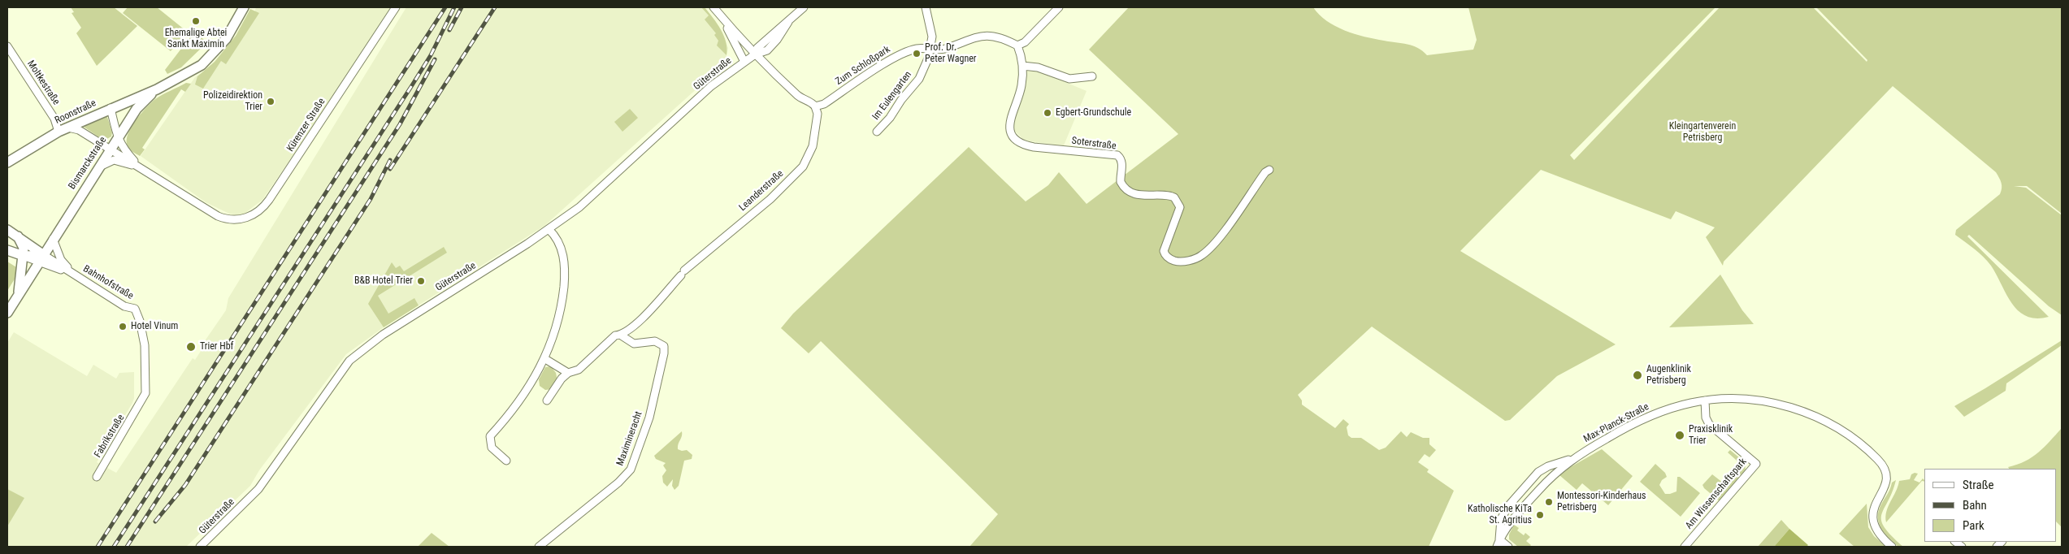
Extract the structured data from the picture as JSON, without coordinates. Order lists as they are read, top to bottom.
{
  "streets": {
    "main road": ["Roonstraße", "Bismarckstraße"],
    "street": [
      "Zum Schloßpark",
      "Güterstraße",
      "Moltkestraße",
      "Im Eulengarten",
      "Kürenzer Straße",
      "Soterstraße",
      "Leanderstraße",
      "Bahnhofstraße",
      "Max-Planck-Straße",
      "Fabrikstraße",
      "Maximineracht",
      "Am Wissenschaftspark"
    ]
  },
  "crossings": [
    ["Zum Schloßpark", "Im Eulengarten"],
    ["Zum Schloßpark", "Soterstraße"],
    ["Zum Schloßpark", "Leanderstraße"],
    ["Moltkestraße", "Roonstraße"],
    ["Roonstraße", "Bismarckstraße"],
    ["Bismarckstraße", "Bahnhofstraße"],
    ["Leanderstraße", "Maximineracht"],
    ["Bahnhofstraße", "Fabrikstraße"],
    ["Max-Planck-Straße", "Am Wissenschaftspark"]
  ],
  "parks": ["Kleingartenverein Petrisberg"],
  "places": [
    "Ehemalige Abtei Sankt Maximin",
    "Prof. Dr. Peter Wagner",
    "Polizeidirektion Trier",
    "Egbert-Grundschule",
    "B&B Hotel Trier",
    "Hotel Vinum",
    "Trier Hbf",
    "Augenklinik Petrisberg",
    "Praxisklinik Trier",
    "Montessori-Kinderhaus Petrisberg",
    "Katholische KiTa St. Agritius"
  ],
  "legend": ["Straße", "Bahn", "Park"]
}
